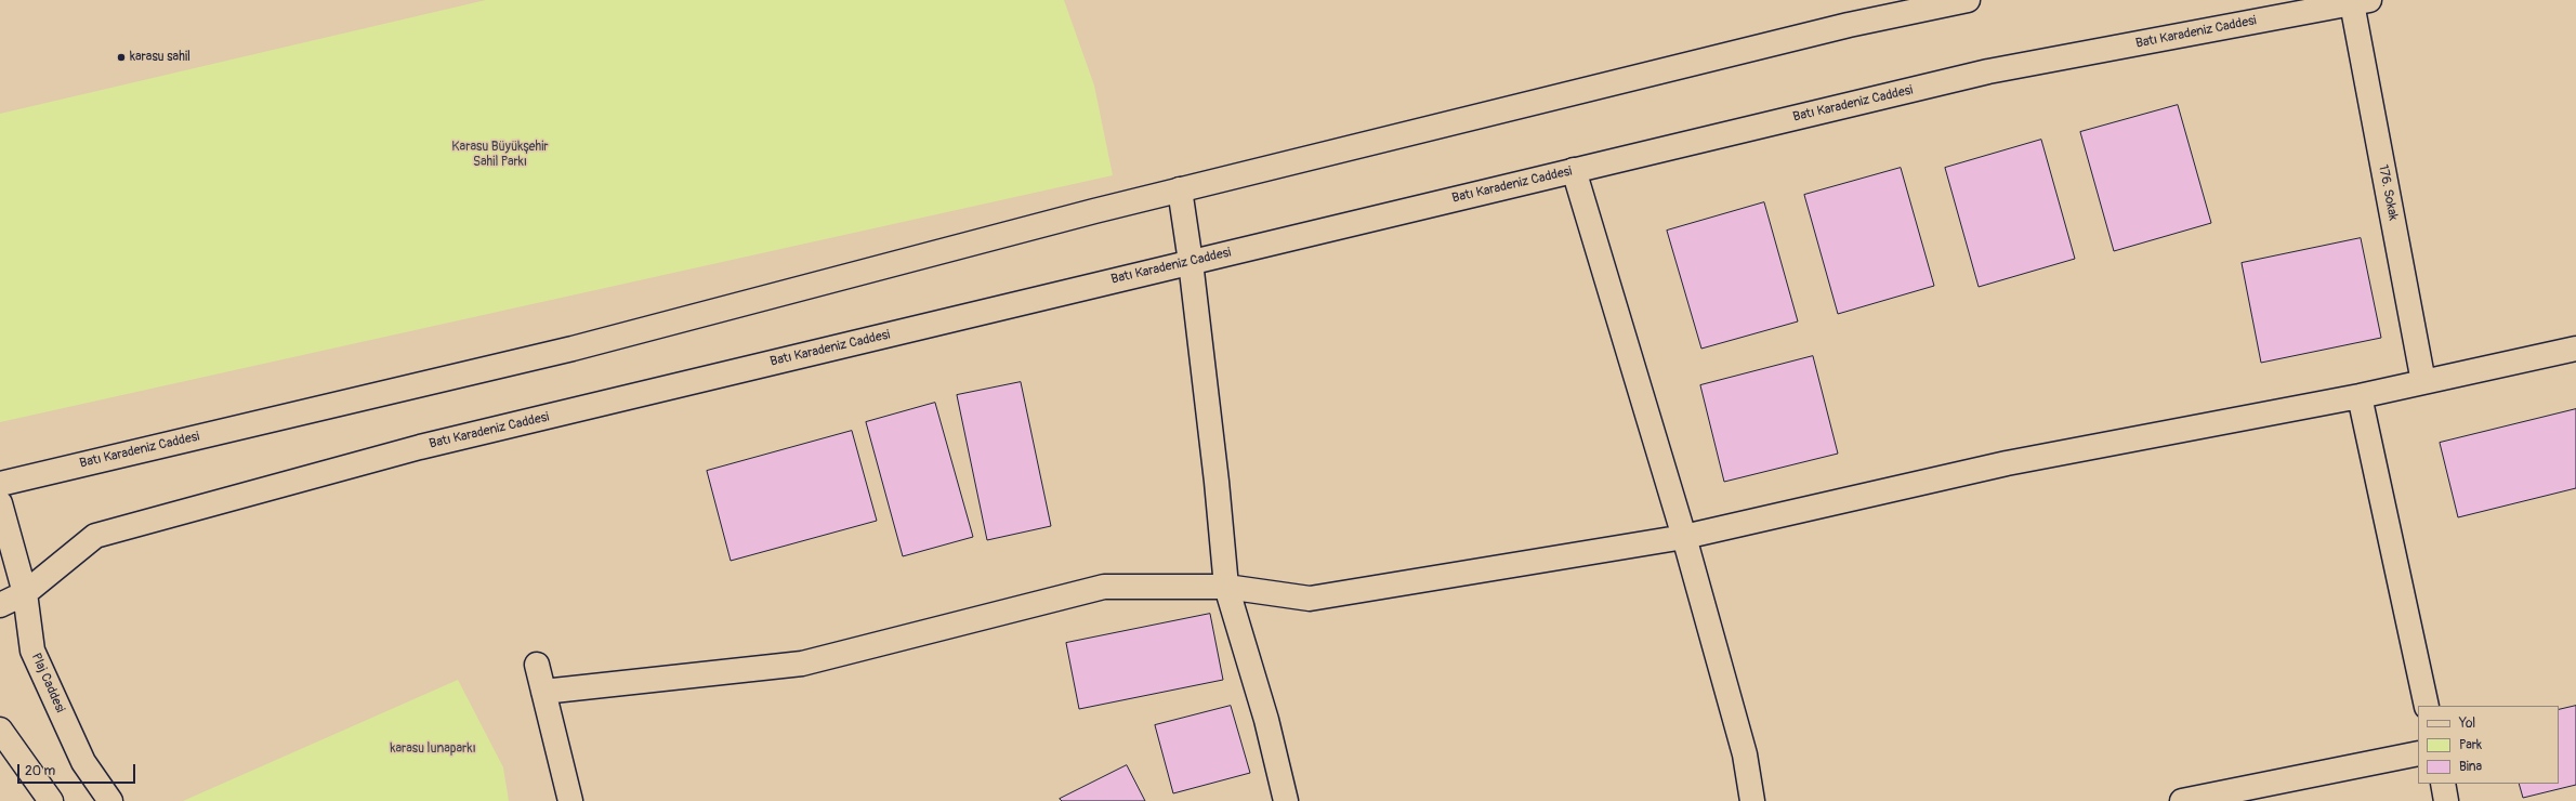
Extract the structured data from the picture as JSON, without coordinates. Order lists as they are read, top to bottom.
{
  "streets": {
    "main road": ["Batı Karadeniz Caddesi", "176. Sokak", "Plaj Caddesi"]
  },
  "crossings": [
    ["Batı Karadeniz Caddesi", "176. Sokak"],
    ["Batı Karadeniz Caddesi", "Plaj Caddesi"]
  ],
  "parks": ["Karasu Büyükşehir Sahil Parkı", "karasu lunaparkı"],
  "places": ["karasu sahil"],
  "legend": ["Yol", "Park", "Bina"],
  "scale_bar": "20 m"
}
